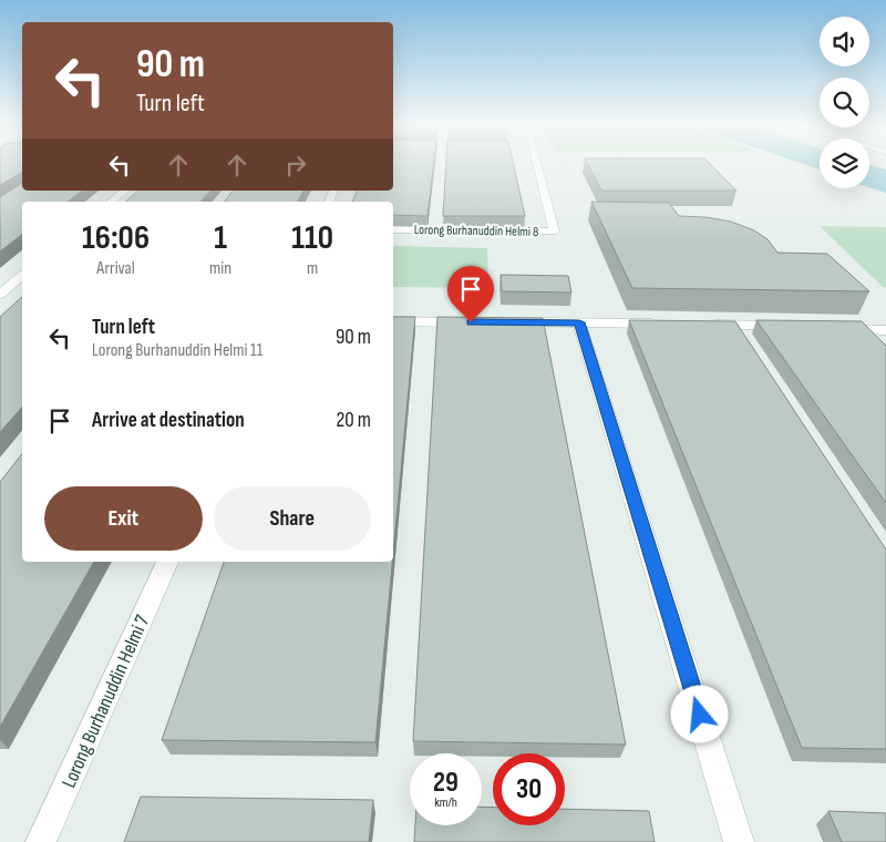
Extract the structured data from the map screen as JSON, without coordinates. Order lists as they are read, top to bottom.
{
  "streets": {
    "street": ["Lorong Burhanuddin Helmi 8", "Lorong Burhanuddin Helmi 7"]
  },
  "page": {
    "turn": ["90 m", "Turn left"],
    "eta": [
      "16:06",
      "Arrival",
      "1",
      "min",
      "110",
      "m"
    ],
    "list": [
      {
        "name": "Turn left",
        "note": "Lorong Burhanuddin Helmi 11",
        "value": "90 m"
      },
      {
        "name": "Arrive at destination",
        "value": "20 m"
      }
    ],
    "buttons": ["Exit", "Share"],
    "speed": "29 km/h",
    "limit": "30"
  }
}
